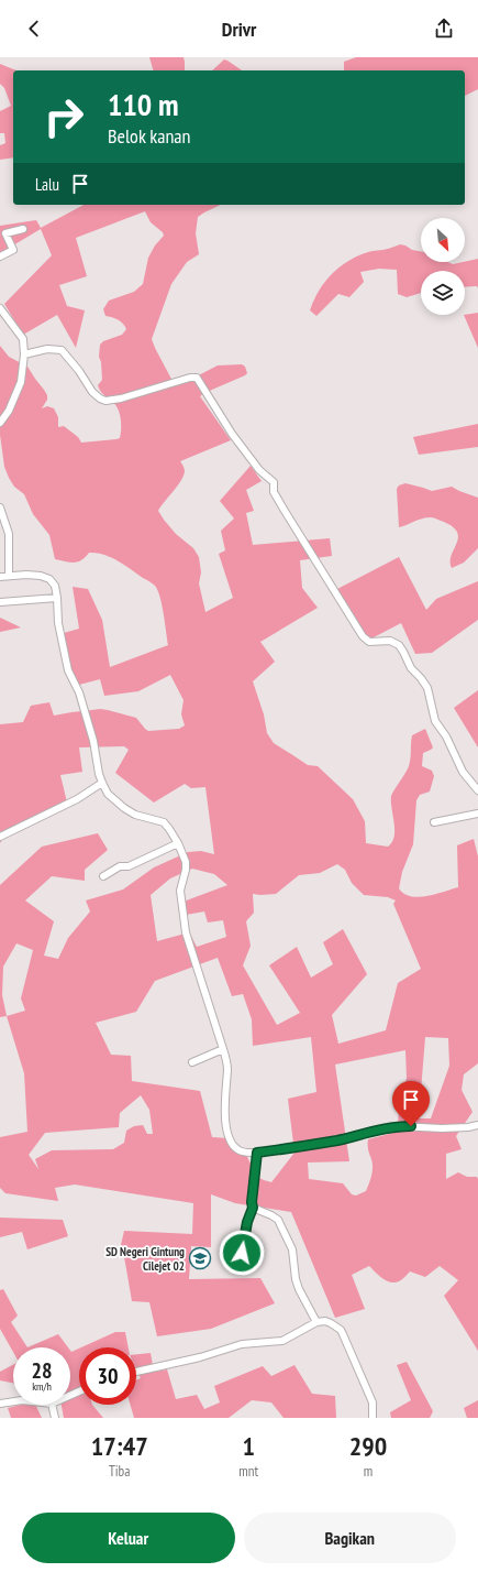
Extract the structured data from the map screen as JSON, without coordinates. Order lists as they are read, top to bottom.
{
  "places": {
    "school or university": ["SD Negeri Gintung Cilejet 02"]
  },
  "north": "bottom right",
  "page": {
    "header": "Drivr",
    "turn": ["110 m", "Belok kanan"],
    "then": "Lalu",
    "speed": "28 km/h",
    "limit": "30",
    "eta": [
      "17:47",
      "Tiba",
      "1",
      "mnt",
      "290",
      "m"
    ],
    "buttons": ["Keluar", "Bagikan"]
  }
}
